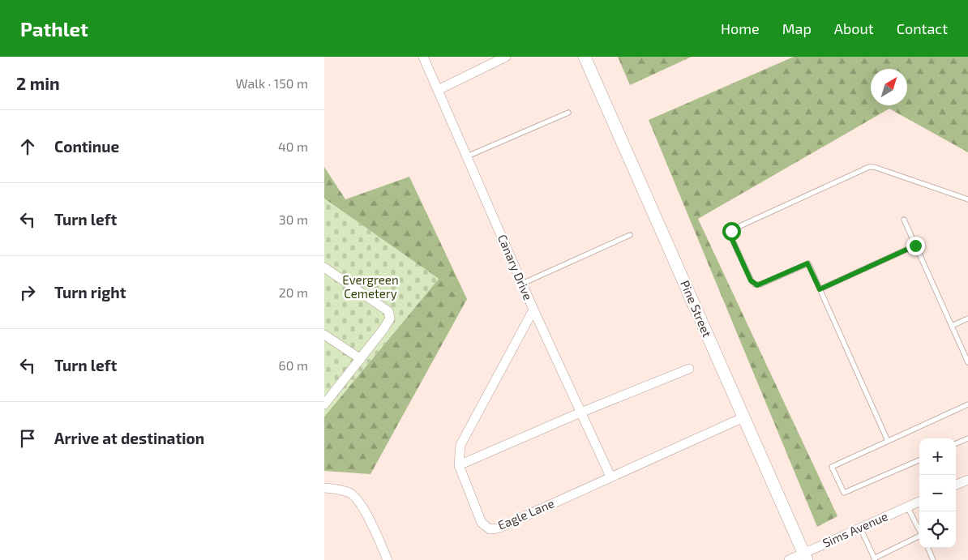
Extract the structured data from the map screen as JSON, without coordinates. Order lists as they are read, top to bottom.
{
  "streets": {
    "street": [
      "Canary Drive",
      "Pine Street",
      "Eagle Lane",
      "Sims Avenue"
    ]
  },
  "crossings": [
    ["Canary Drive", "Eagle Lane"],
    ["Pine Street", "Eagle Lane"],
    ["Pine Street", "Sims Avenue"]
  ],
  "parks": ["Evergreen Cemetery"],
  "north": "top right",
  "page": {
    "header": "Pathlet",
    "nav": [
      "Home",
      "Map",
      "About",
      "Contact"
    ],
    "heading": ["2 min", "Walk · 150 m"],
    "list": [
      ["Continue", "40 m"],
      ["Turn left", "30 m"],
      ["Turn right", "20 m"],
      ["Turn left", "60 m"],
      "Arrive at destination"
    ],
    "map_buttons": ["+", "−"]
  }
}
